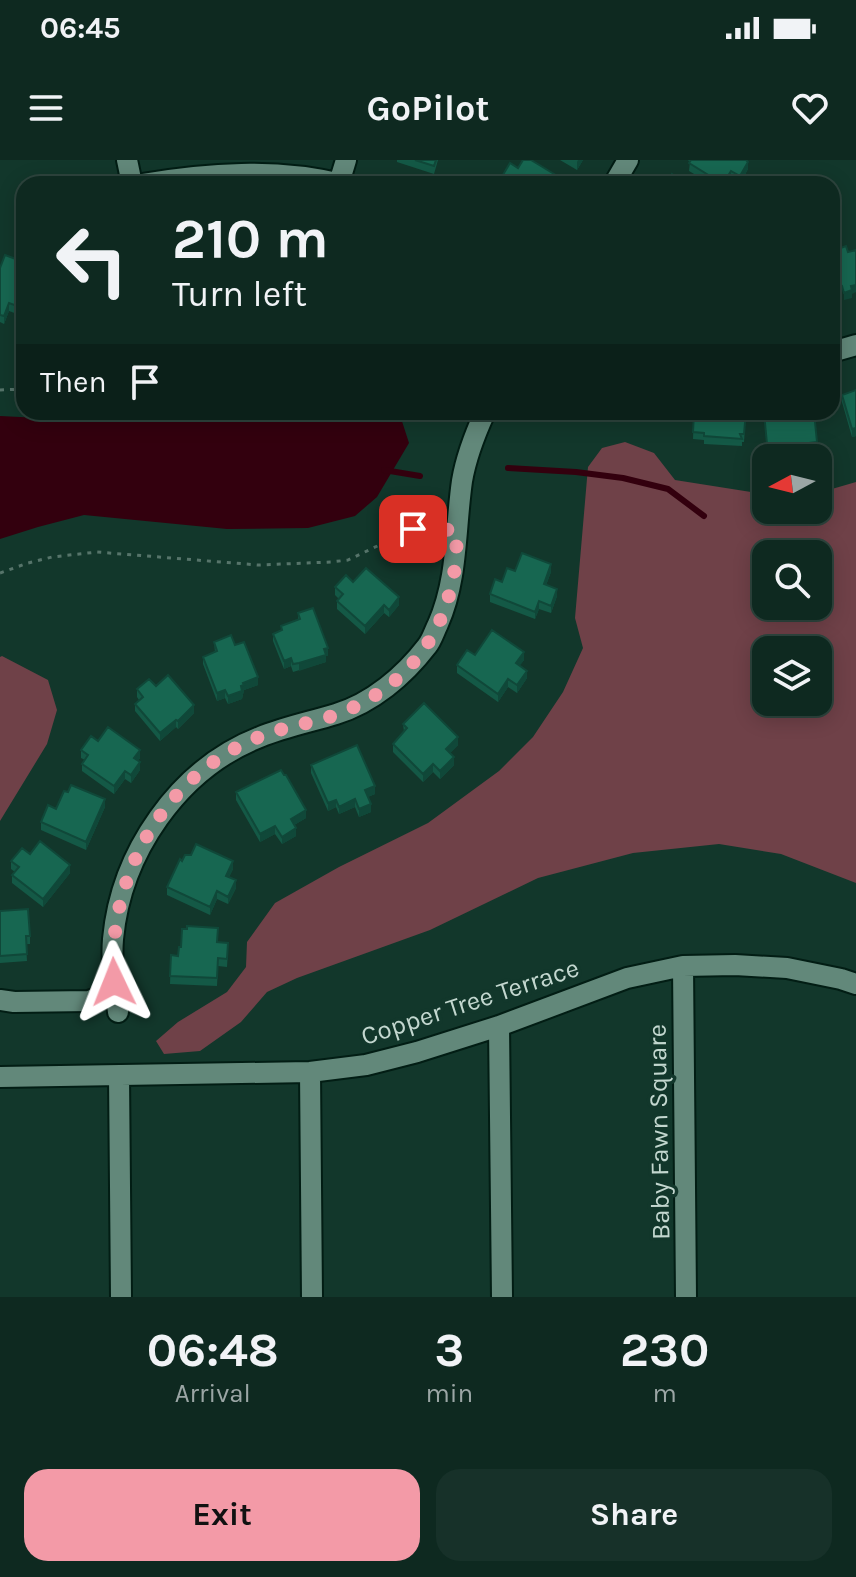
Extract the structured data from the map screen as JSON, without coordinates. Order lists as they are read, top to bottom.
{
  "streets": {
    "street": ["Copper Tree Terrace", "Baby Fawn Square"]
  },
  "crossings": [
    ["Copper Tree Terrace", "Baby Fawn Square"]
  ],
  "north": "left",
  "page": {
    "status": "06:45",
    "header": "GoPilot",
    "turn": ["210 m", "Turn left"],
    "then": "Then",
    "eta": [
      "06:48",
      "Arrival",
      "3",
      "min",
      "230",
      "m"
    ],
    "buttons": ["Exit", "Share"]
  }
}
